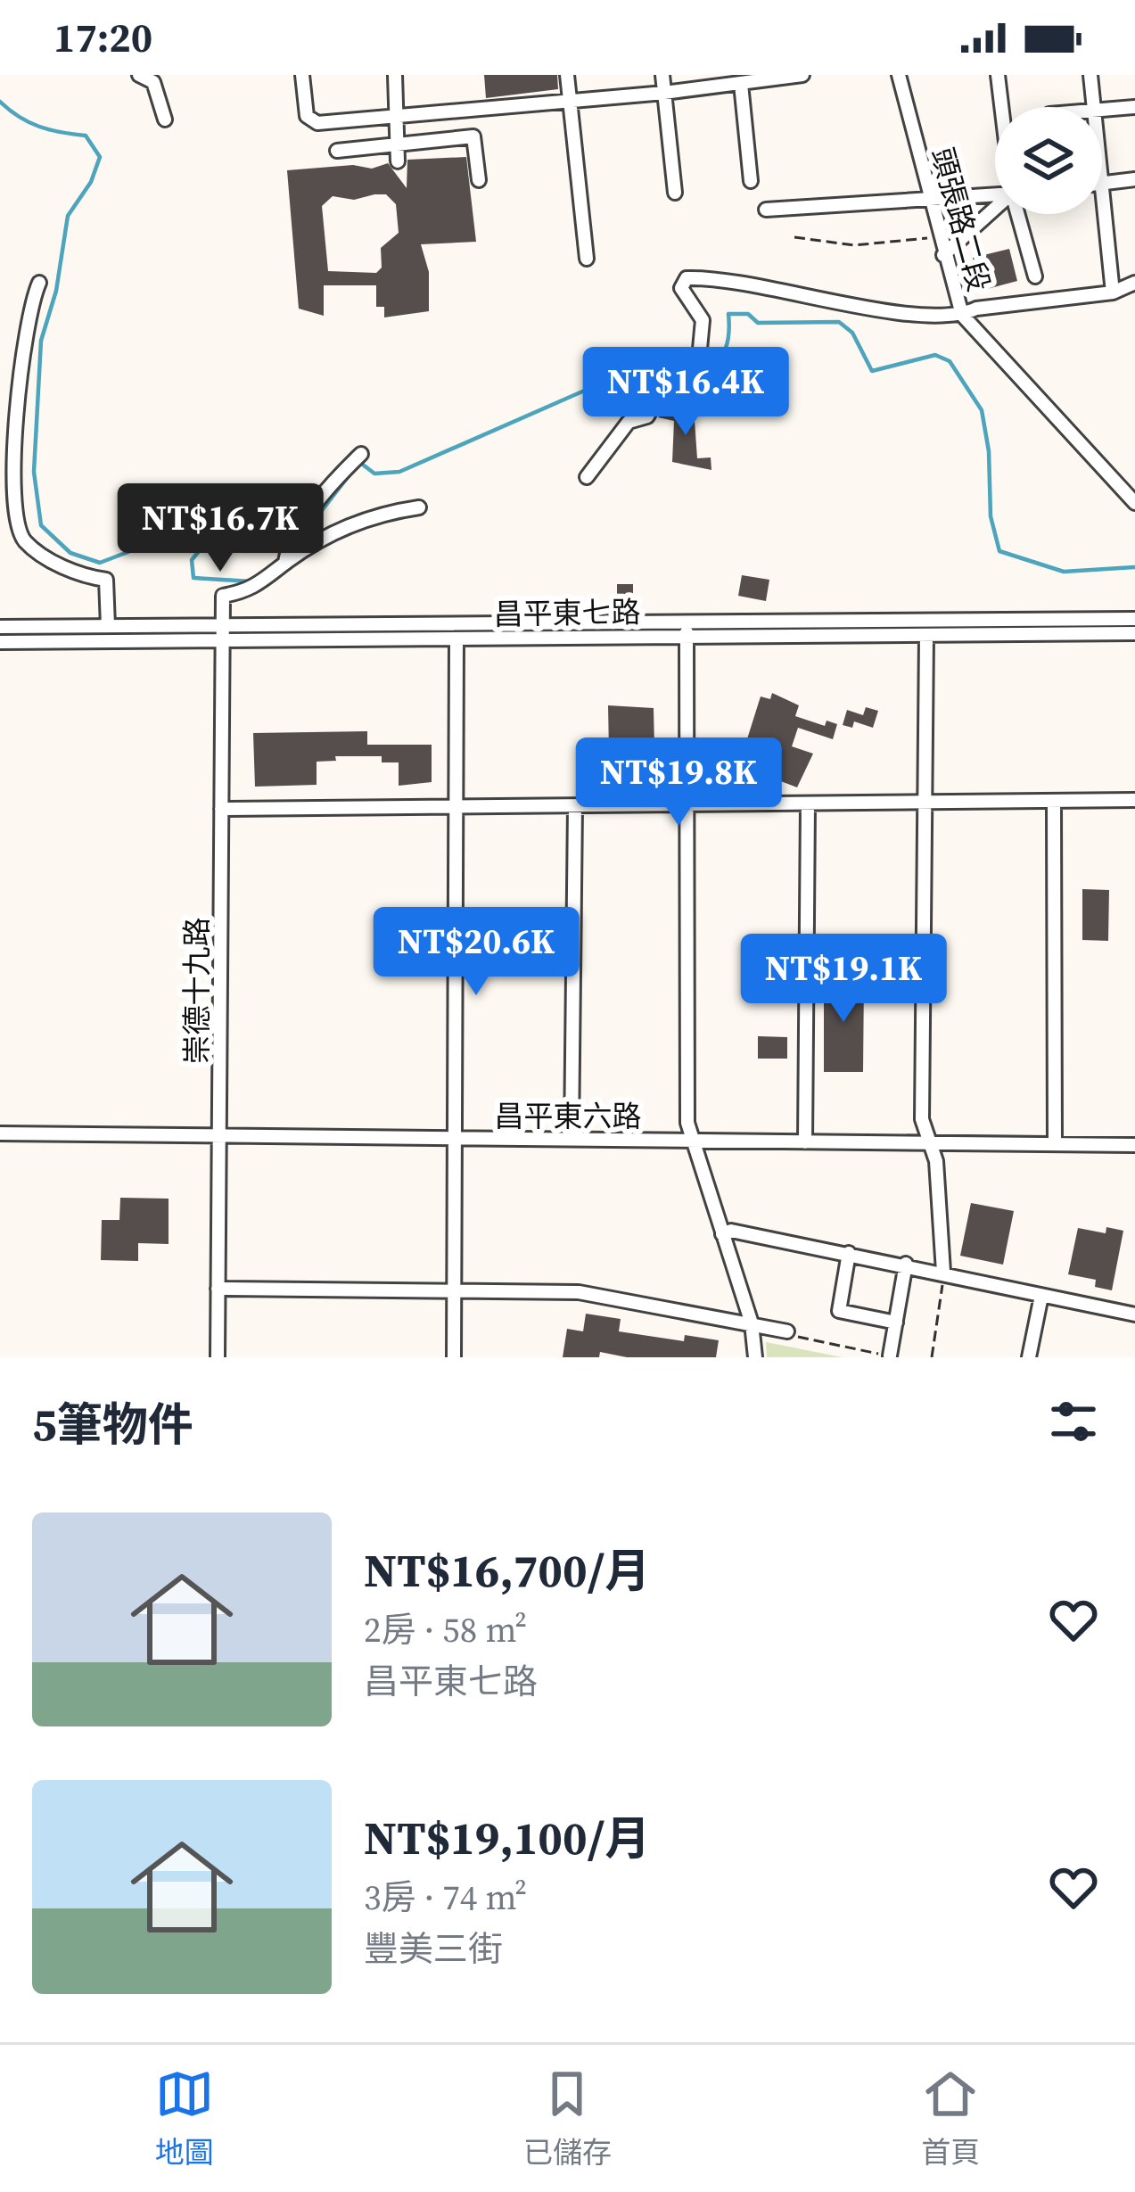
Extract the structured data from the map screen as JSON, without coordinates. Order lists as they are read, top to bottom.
{
  "streets": {
    "street": [
      "頭張路二段",
      "昌平東七路",
      "崇德十九路",
      "昌平東六路"
    ]
  },
  "crossings": [
    ["昌平東七路", "崇德十九路"],
    ["崇德十九路", "昌平東六路"]
  ],
  "page": {
    "status": "17:20",
    "price": [
      "NT$16.4K",
      "NT$16.7K",
      "NT$19.8K",
      "NT$20.6K",
      "NT$19.1K"
    ],
    "heading": "5筆物件",
    "list": [
      {
        "name": "NT$16,700/月",
        "note": "2房 · 58 m² · 昌平東七路"
      },
      {
        "name": "NT$19,100/月",
        "note": "3房 · 74 m² · 豐美三街"
      }
    ],
    "tabs": ["地圖", "已儲存", "首頁"]
  }
}
